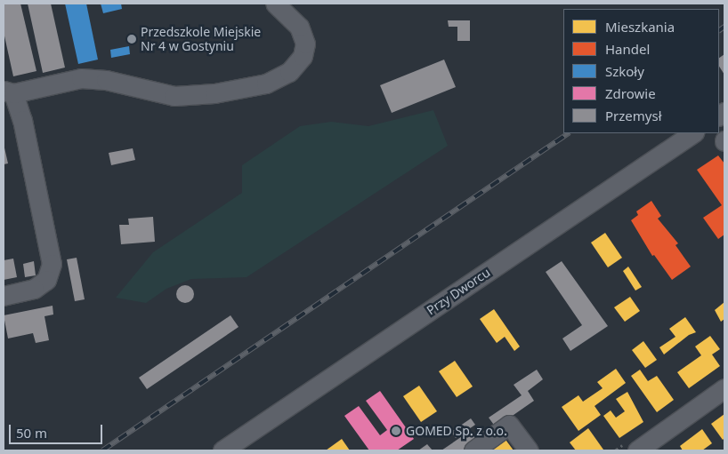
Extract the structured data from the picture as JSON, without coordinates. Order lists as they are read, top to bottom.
{
  "streets": {
    "street": ["Przy Dworcu"]
  },
  "places": ["Przedszkole Miejskie Nr 4 w Gostyniu", "GOMED Sp. z o.o."],
  "legend": [
    "Mieszkania",
    "Handel",
    "Szkoły",
    "Zdrowie",
    "Przemysł"
  ],
  "scale_bar": "50 m"
}
